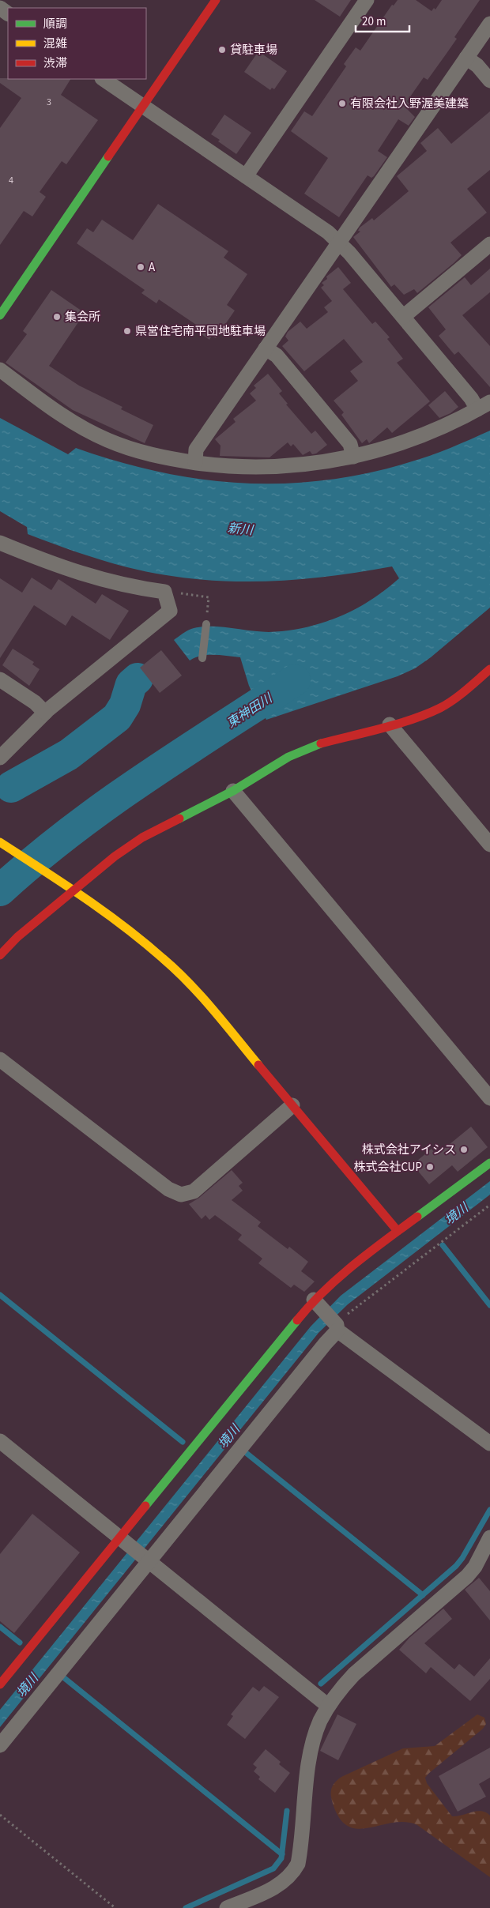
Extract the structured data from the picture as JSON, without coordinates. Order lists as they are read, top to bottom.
{
  "water": ["新川", "東神田川", "境川"],
  "places": [
    "貸駐車場",
    "有限会社入野渥美建築",
    "A",
    "集会所",
    "県営住宅南平団地駐車場",
    "株式会社アイシス",
    "株式会社CUP"
  ],
  "house_numbers": ["3", "4"],
  "legend": ["順調", "混雑", "渋滞"],
  "scale_bar": "20 m"
}
